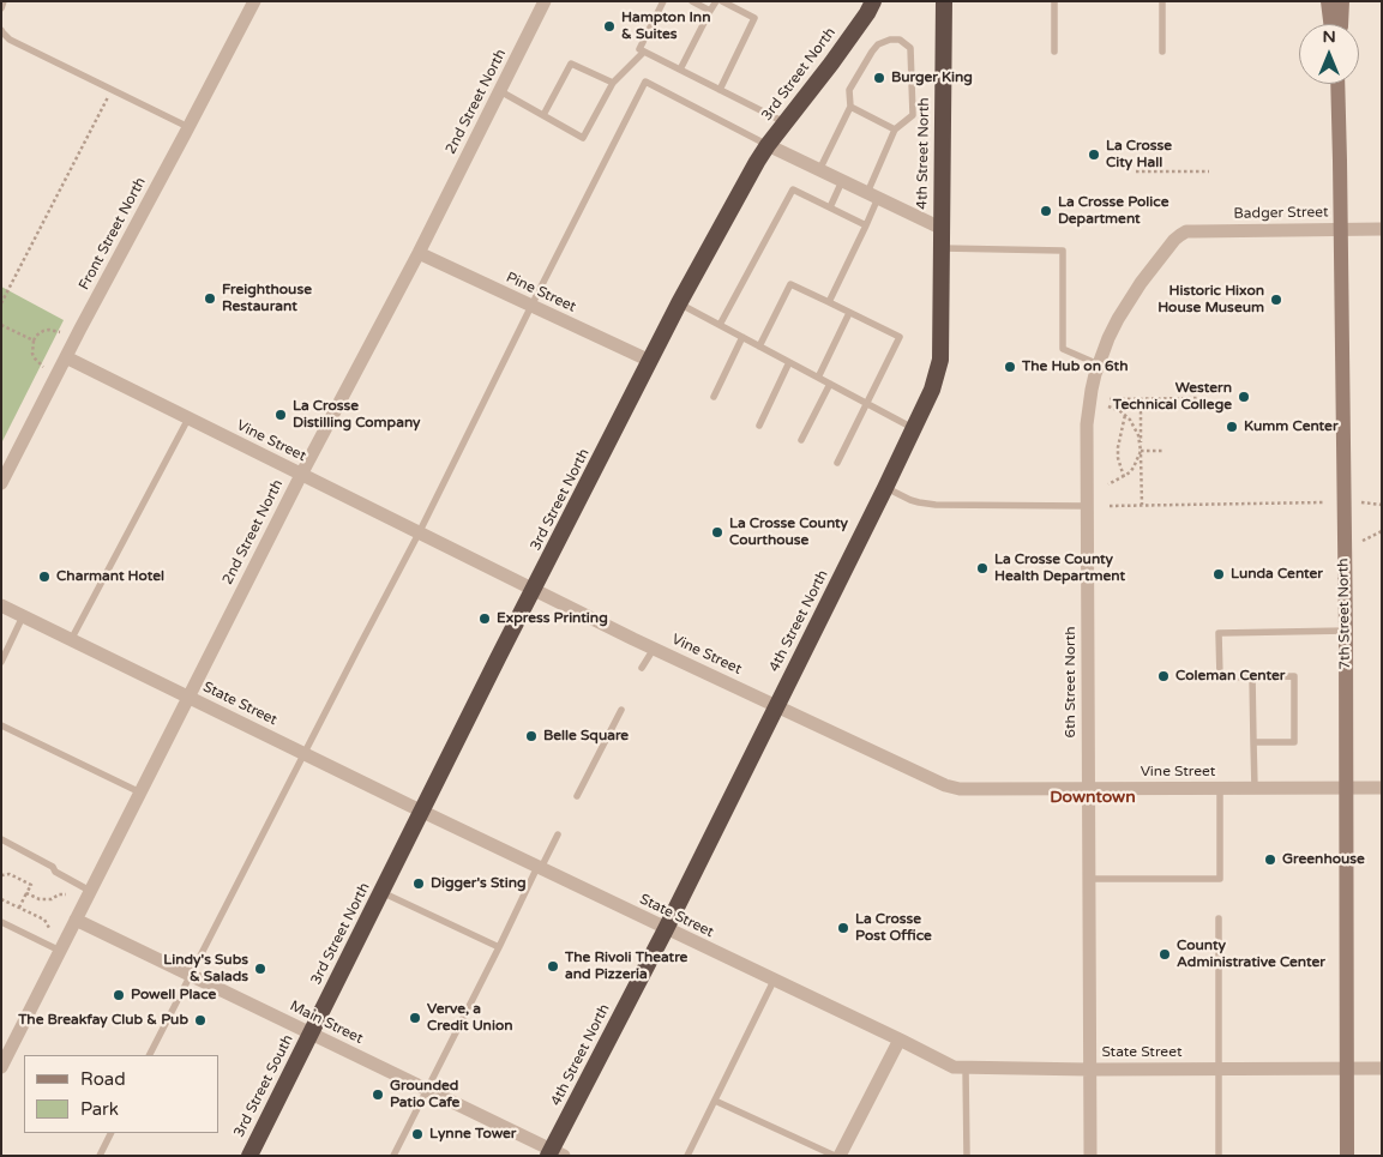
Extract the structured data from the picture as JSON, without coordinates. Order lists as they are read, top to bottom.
{
  "streets": {
    "highway": ["3rd Street North", "4th Street North", "3rd Street South"],
    "main road": ["7th Street North"],
    "street": [
      "2nd Street North",
      "Badger Street",
      "Front Street North",
      "Pine Street",
      "Vine Street",
      "6th Street North",
      "State Street",
      "Main Street"
    ]
  },
  "crossings": [
    ["3rd Street North", "Pine Street"],
    ["3rd Street North", "Vine Street"],
    ["3rd Street North", "State Street"],
    ["3rd Street North", "Main Street"],
    ["3rd Street North", "3rd Street South"],
    ["2nd Street North", "Pine Street"],
    ["2nd Street North", "Vine Street"],
    ["2nd Street North", "State Street"],
    ["2nd Street North", "Main Street"],
    ["4th Street North", "Vine Street"],
    ["4th Street North", "State Street"],
    ["4th Street North", "Main Street"],
    ["Badger Street", "7th Street North"],
    ["Badger Street", "6th Street North"],
    ["Front Street North", "Vine Street"],
    ["Vine Street", "7th Street North"],
    ["Vine Street", "6th Street North"],
    ["7th Street North", "State Street"],
    ["6th Street North", "State Street"],
    ["Main Street", "3rd Street South"]
  ],
  "districts": ["Downtown"],
  "places": [
    "Hampton Inn & Suites",
    "Burger King",
    "La Crosse City Hall",
    "La Crosse Police Department",
    "Freighthouse Restaurant",
    "Historic Hixon House Museum",
    "The Hub on 6th",
    "Western Technical College",
    "La Crosse Distilling Company",
    "Kumm Center",
    "La Crosse County Courthouse",
    "La Crosse County Health Department",
    "Lunda Center",
    "Charmant Hotel",
    "Express Printing",
    "Coleman Center",
    "Belle Square",
    "Greenhouse",
    "Digger's Sting",
    "La Crosse Post Office",
    "County Administrative Center",
    "The Rivoli Theatre and Pizzeria",
    "Lindy's Subs & Salads",
    "Powell Place",
    "Verve, a Credit Union",
    "The Breakfay Club & Pub",
    "Grounded Patio Cafe",
    "Lynne Tower"
  ],
  "legend": ["Road", "Park"],
  "north": "top"
}
